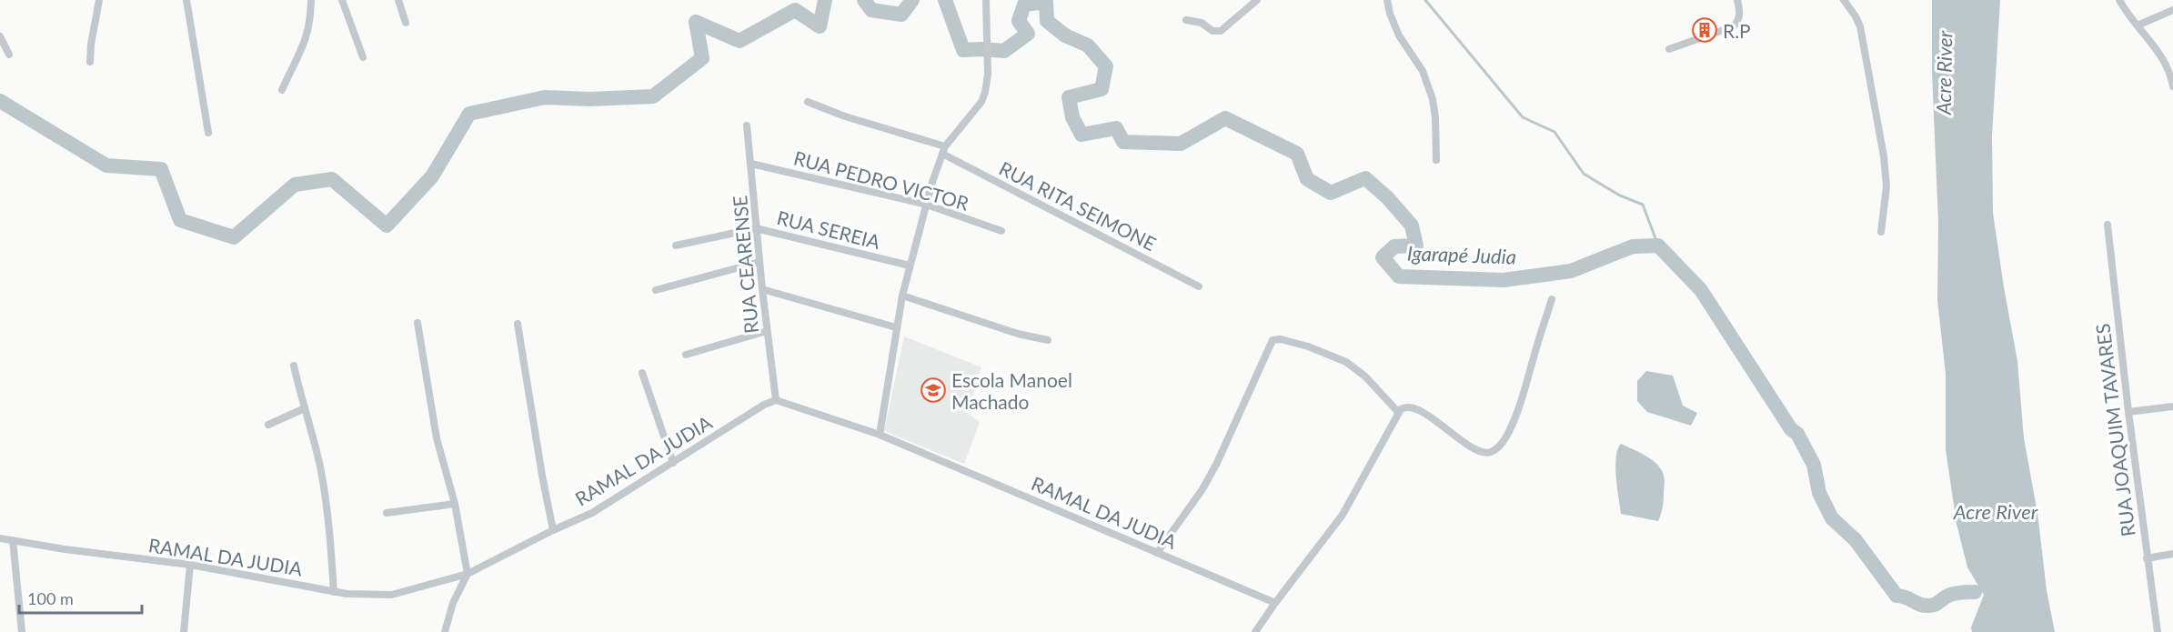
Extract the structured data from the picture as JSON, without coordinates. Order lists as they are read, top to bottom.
{
  "streets": {
    "street": [
      "RUA PEDRO VICTOR",
      "RUA RITA SEIMONE",
      "RUA SEREIA",
      "RUA CEARENSE",
      "RUA JOAQUIM TAVARES",
      "RAMAL DA JUDIA"
    ]
  },
  "crossings": [
    ["RUA PEDRO VICTOR", "RUA CEARENSE"],
    ["RUA SEREIA", "RUA CEARENSE"],
    ["RUA CEARENSE", "RAMAL DA JUDIA"]
  ],
  "water": ["Acre River", "Igarapé Judia"],
  "places": {
    "building": ["R.P"],
    "school or university": ["Escola Manoel Machado"]
  },
  "scale_bar": "100 m"
}
